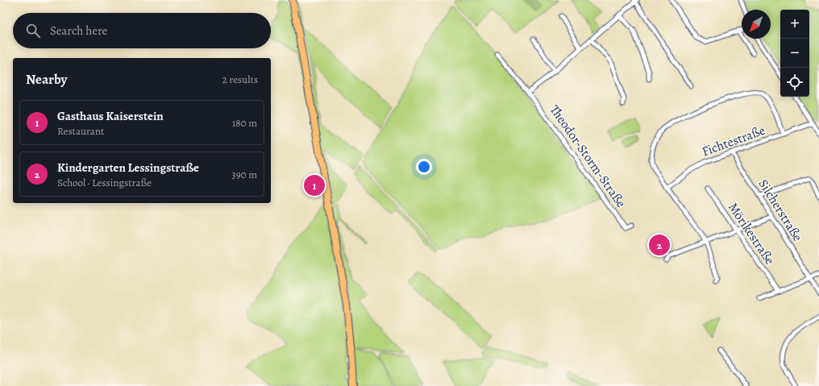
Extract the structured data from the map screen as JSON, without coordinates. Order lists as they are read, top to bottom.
{
  "streets": {
    "street": [
      "Fichtestraße",
      "Theodor-Storm-Straße",
      "Silcherstraße",
      "Mörikestraße"
    ]
  },
  "crossings": [
    ["Fichtestraße", "Silcherstraße"]
  ],
  "north": "bottom left",
  "page": {
    "map_buttons": ["+", "−"],
    "search": "Search here",
    "heading": ["Nearby", "2 results"],
    "list": [
      {
        "mark": "1",
        "name": "Gasthaus Kaiserstein",
        "note": "Restaurant",
        "value": "180 m"
      },
      {
        "mark": "2",
        "name": "Kindergarten Lessingstraße",
        "note": "School · Lessingstraße",
        "value": "390 m"
      }
    ],
    "pins": ["1", "2"]
  }
}
